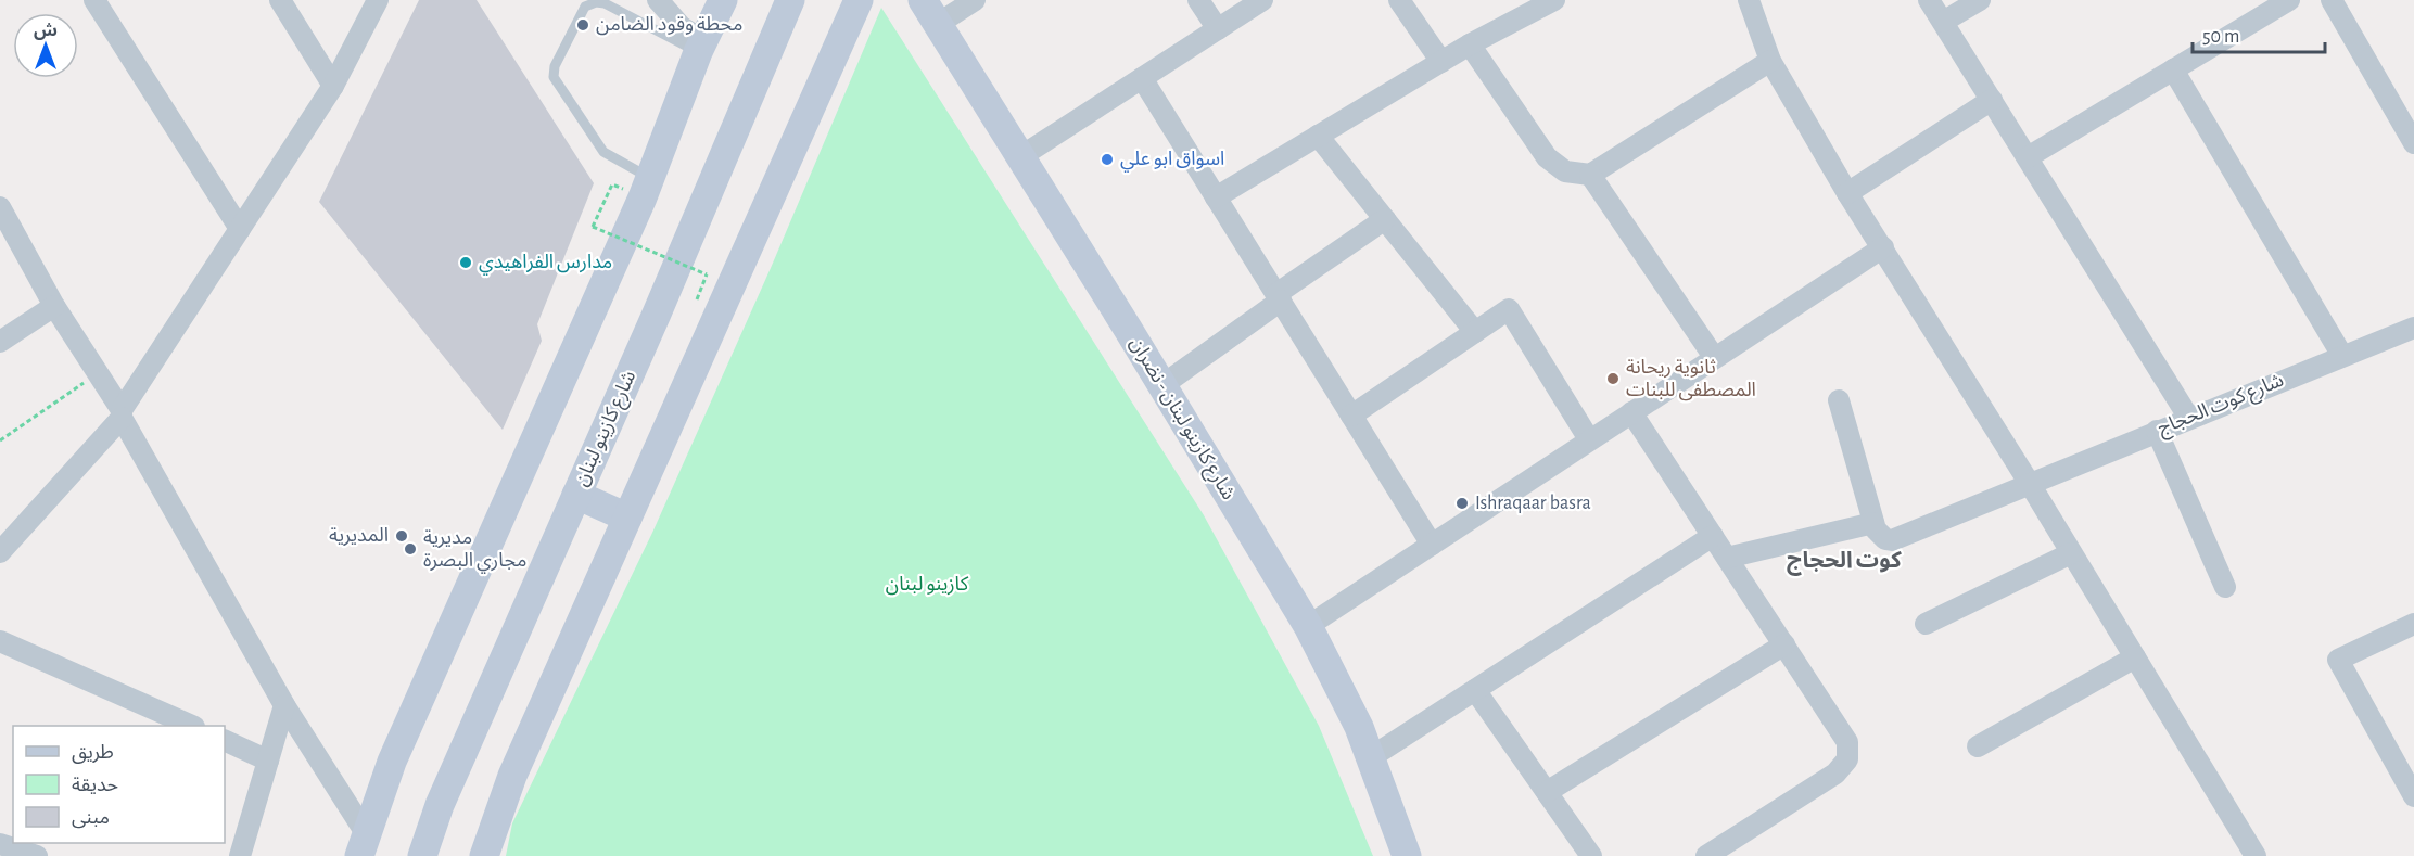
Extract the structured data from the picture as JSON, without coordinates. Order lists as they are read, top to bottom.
{
  "streets": {
    "street": ["شارع كوت الحجاج", "شارع كازينو لبنان - نضران", "شارع كازينو لبنان"]
  },
  "districts": ["كوت الحجاج"],
  "parks": ["كازينو لبنان"],
  "places": [
    "محطة وقود الضامن",
    "اسواق ابو علي",
    "مدارس الفراهيدي",
    "ثانوية ريحانة المصطفى للبنات",
    "Ishraqaar basra",
    "المديرية",
    "مديرية مجاري البصرة"
  ],
  "legend": ["طريق", "حديقة", "مبنى"],
  "scale_bar": "50 m",
  "north": "top"
}
